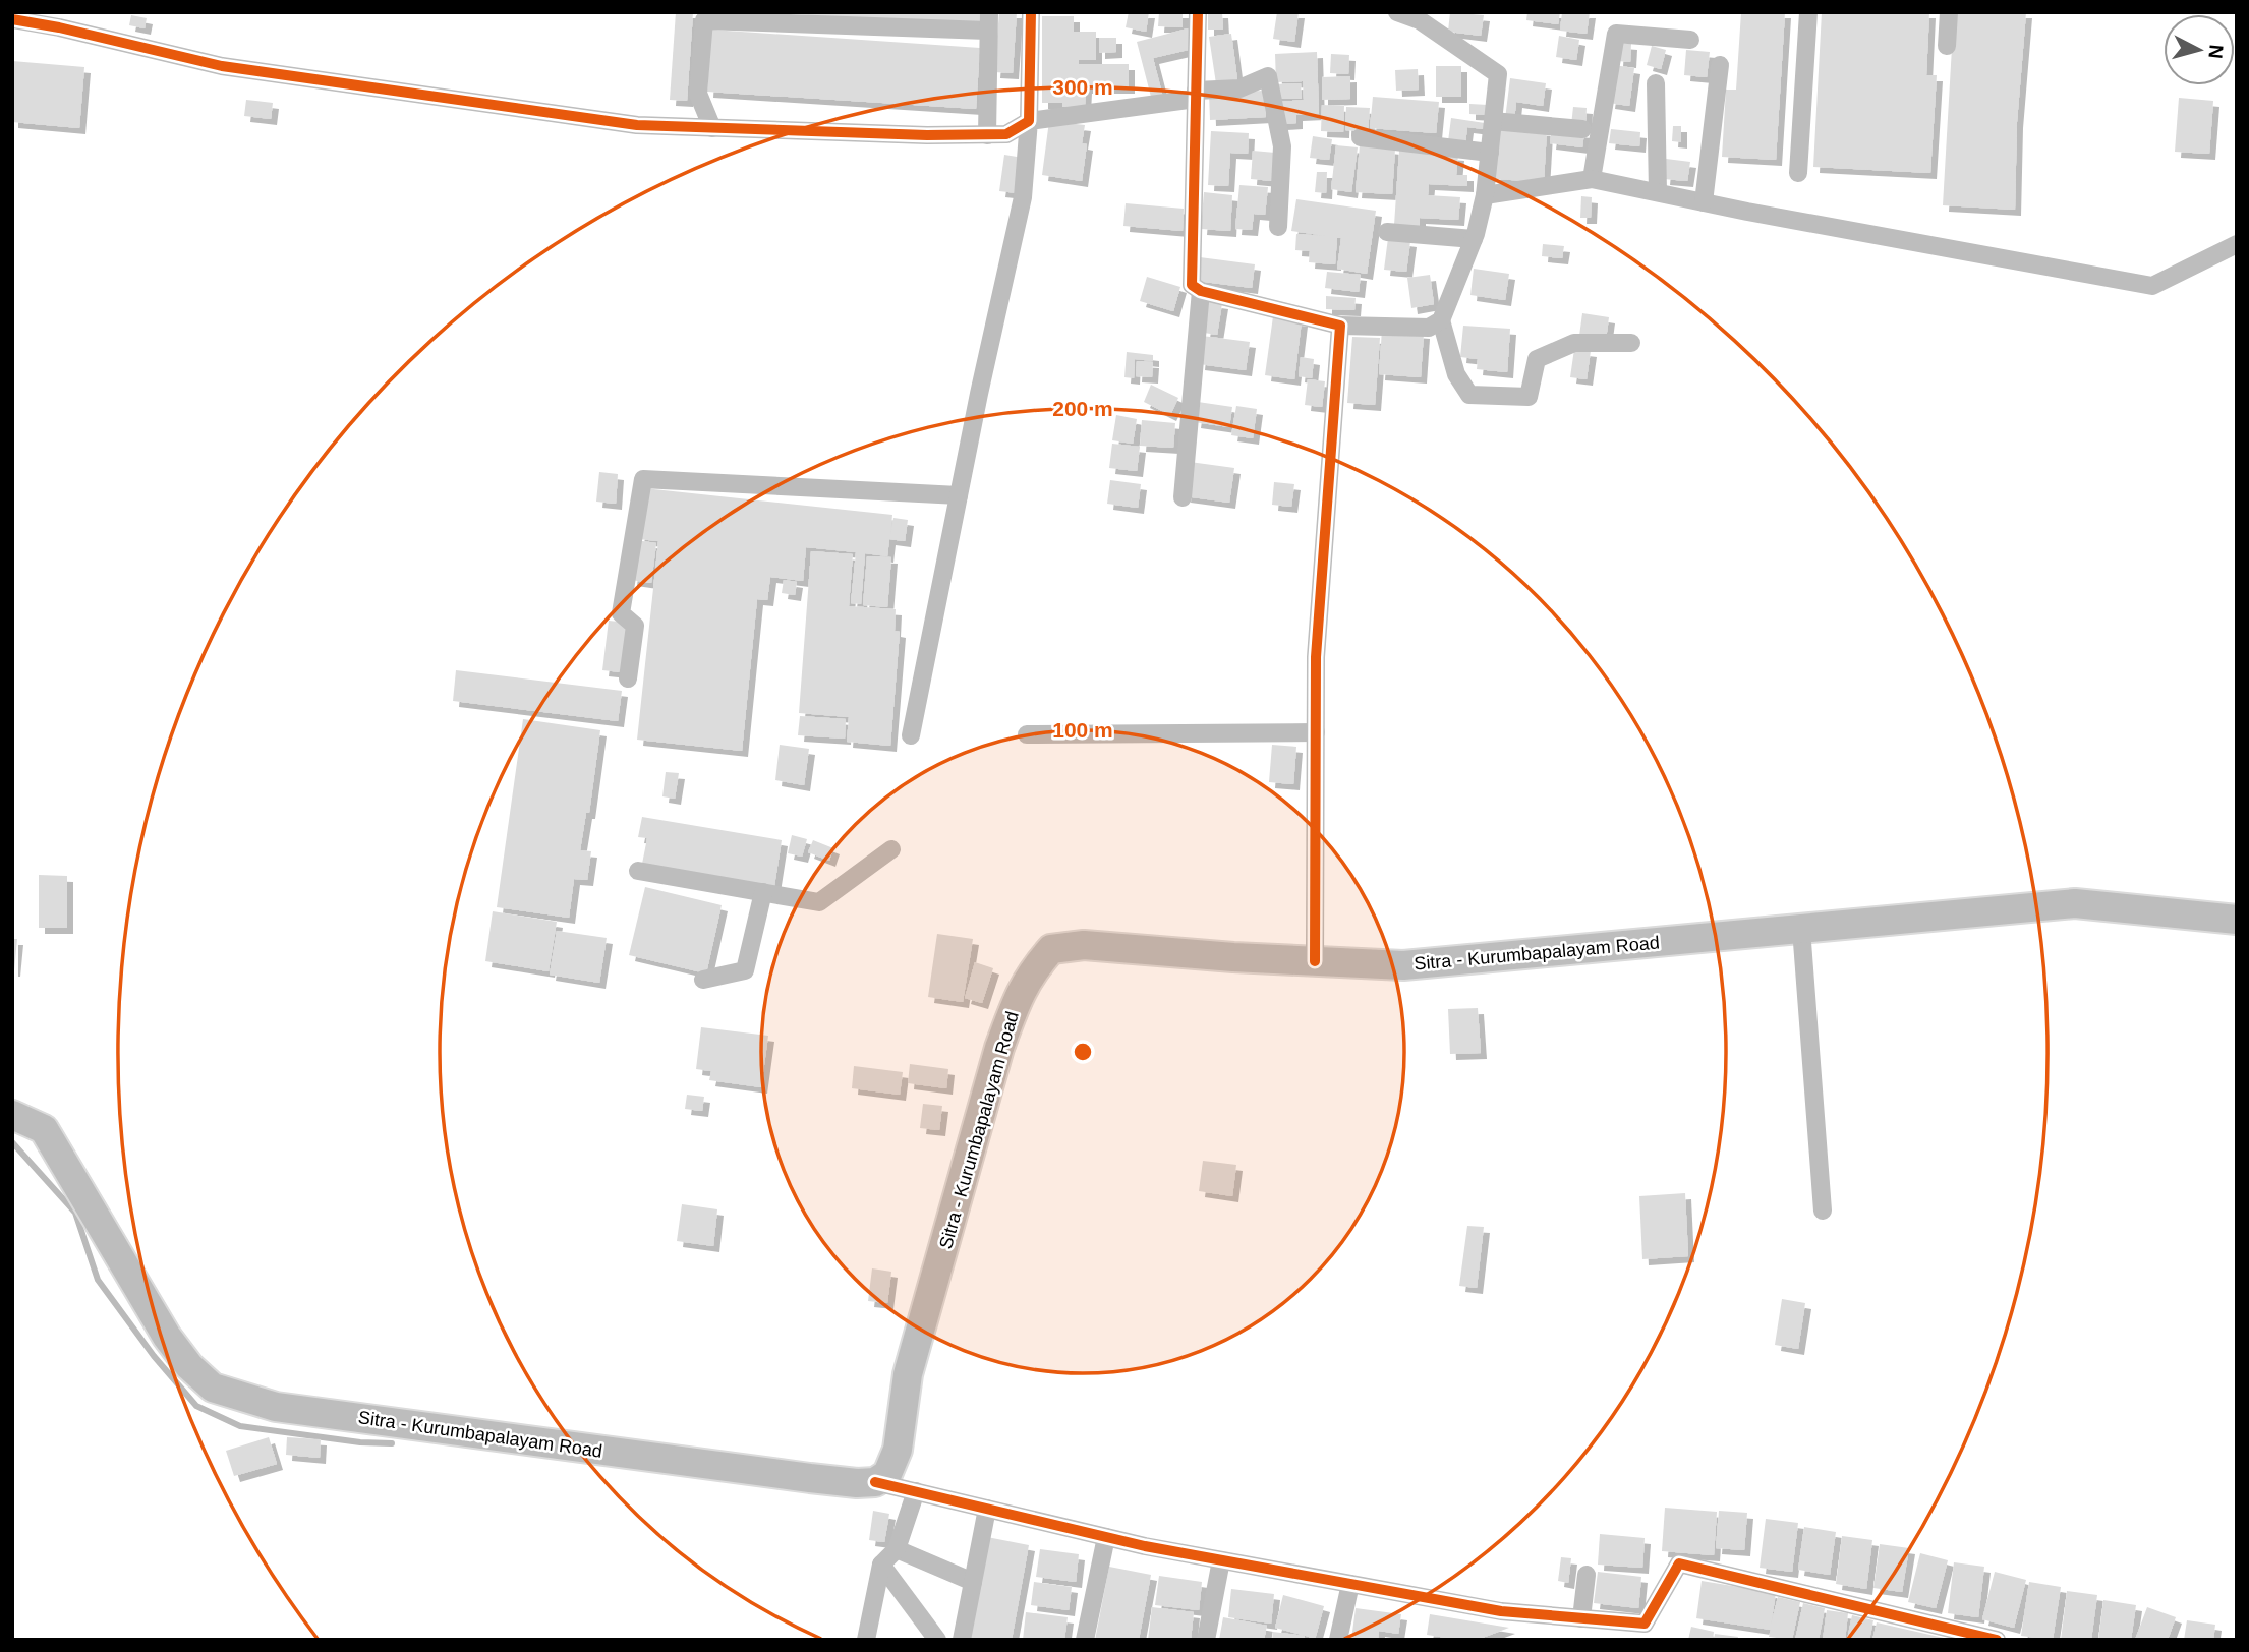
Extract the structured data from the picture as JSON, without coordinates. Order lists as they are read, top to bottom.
{
  "streets": {
    "main road": ["Sitra - Kurumbapalayam Road"]
  },
  "north": "right",
  "rings": ["300 m", "200 m", "100 m"]
}
